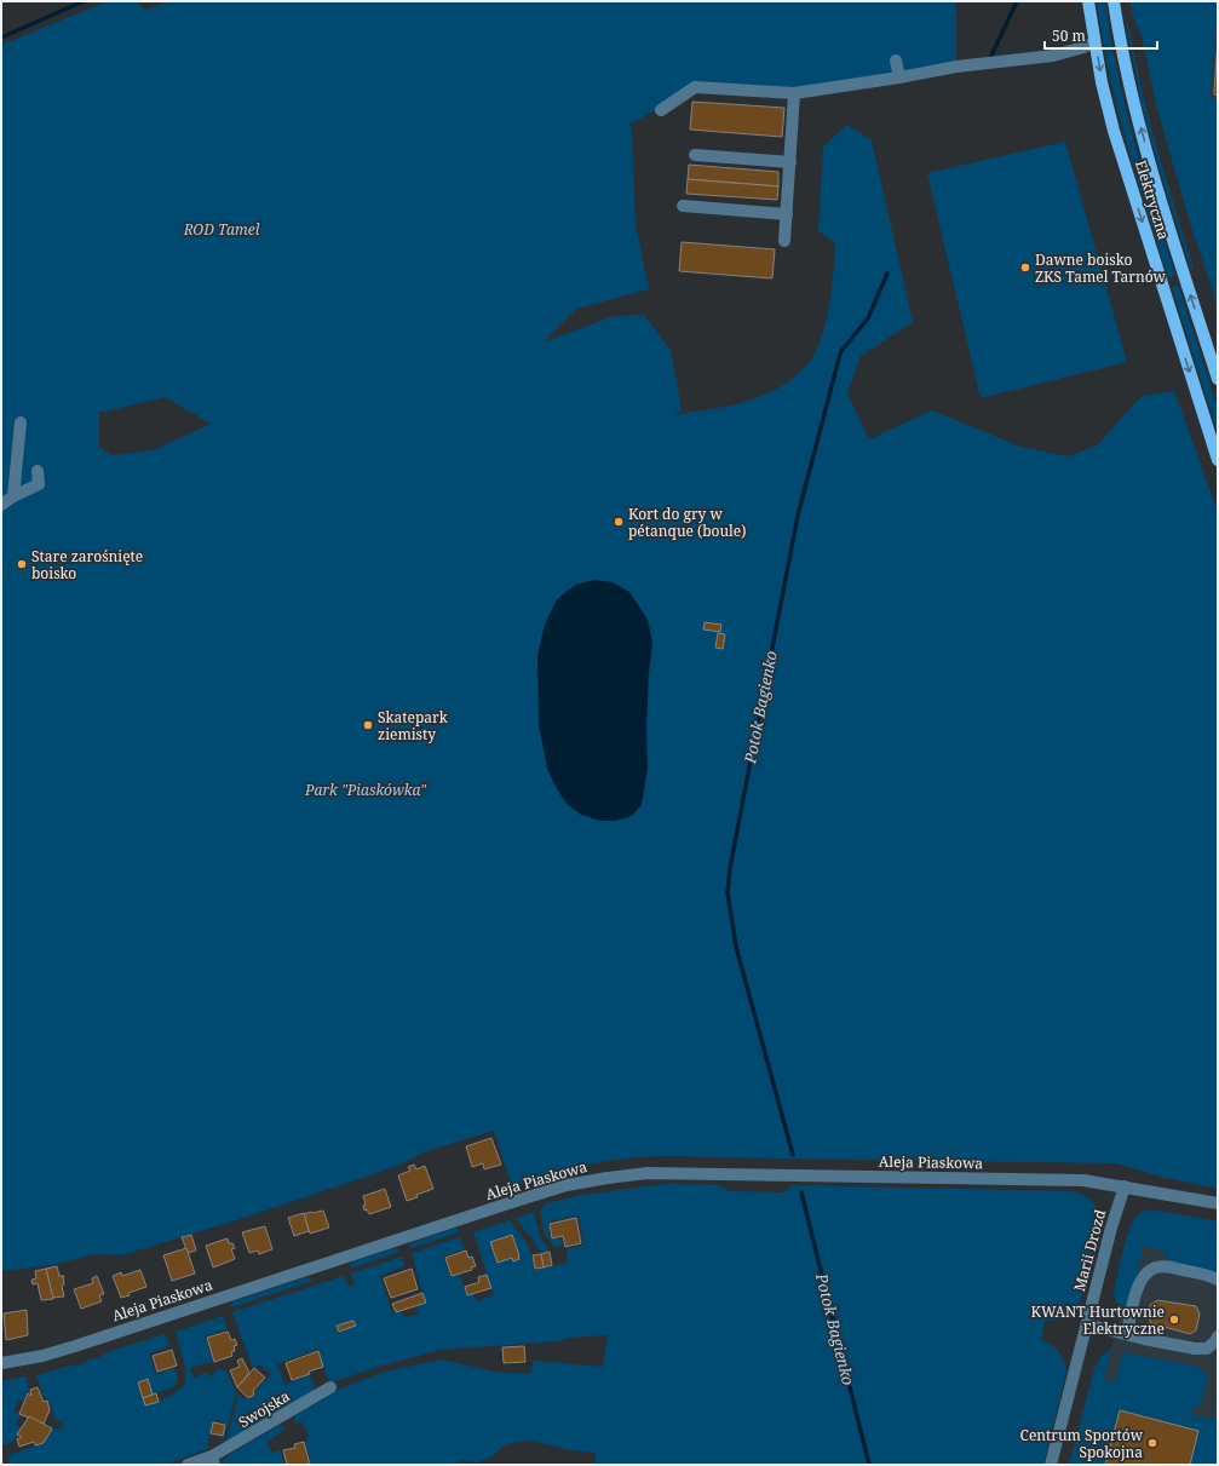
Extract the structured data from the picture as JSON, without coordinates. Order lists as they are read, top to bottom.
{
  "streets": {
    "main road": ["Elektryczna"],
    "street": ["Aleja Piaskowa", "Marii Drozd", "Swojska"]
  },
  "crossings": [
    ["Aleja Piaskowa", "Marii Drozd"]
  ],
  "water": ["Potok Bagienko"],
  "parks": ["ROD Tamel", "Park \"Piaskówka\""],
  "places": [
    "Dawne boisko ZKS Tamel Tarnów",
    "Kort do gry w pétanque (boule)",
    "Stare zarośnięte boisko",
    "Skatepark ziemisty",
    "KWANT Hurtownie Elektryczne",
    "Centrum Sportów Spokojna"
  ],
  "scale_bar": "50 m"
}
